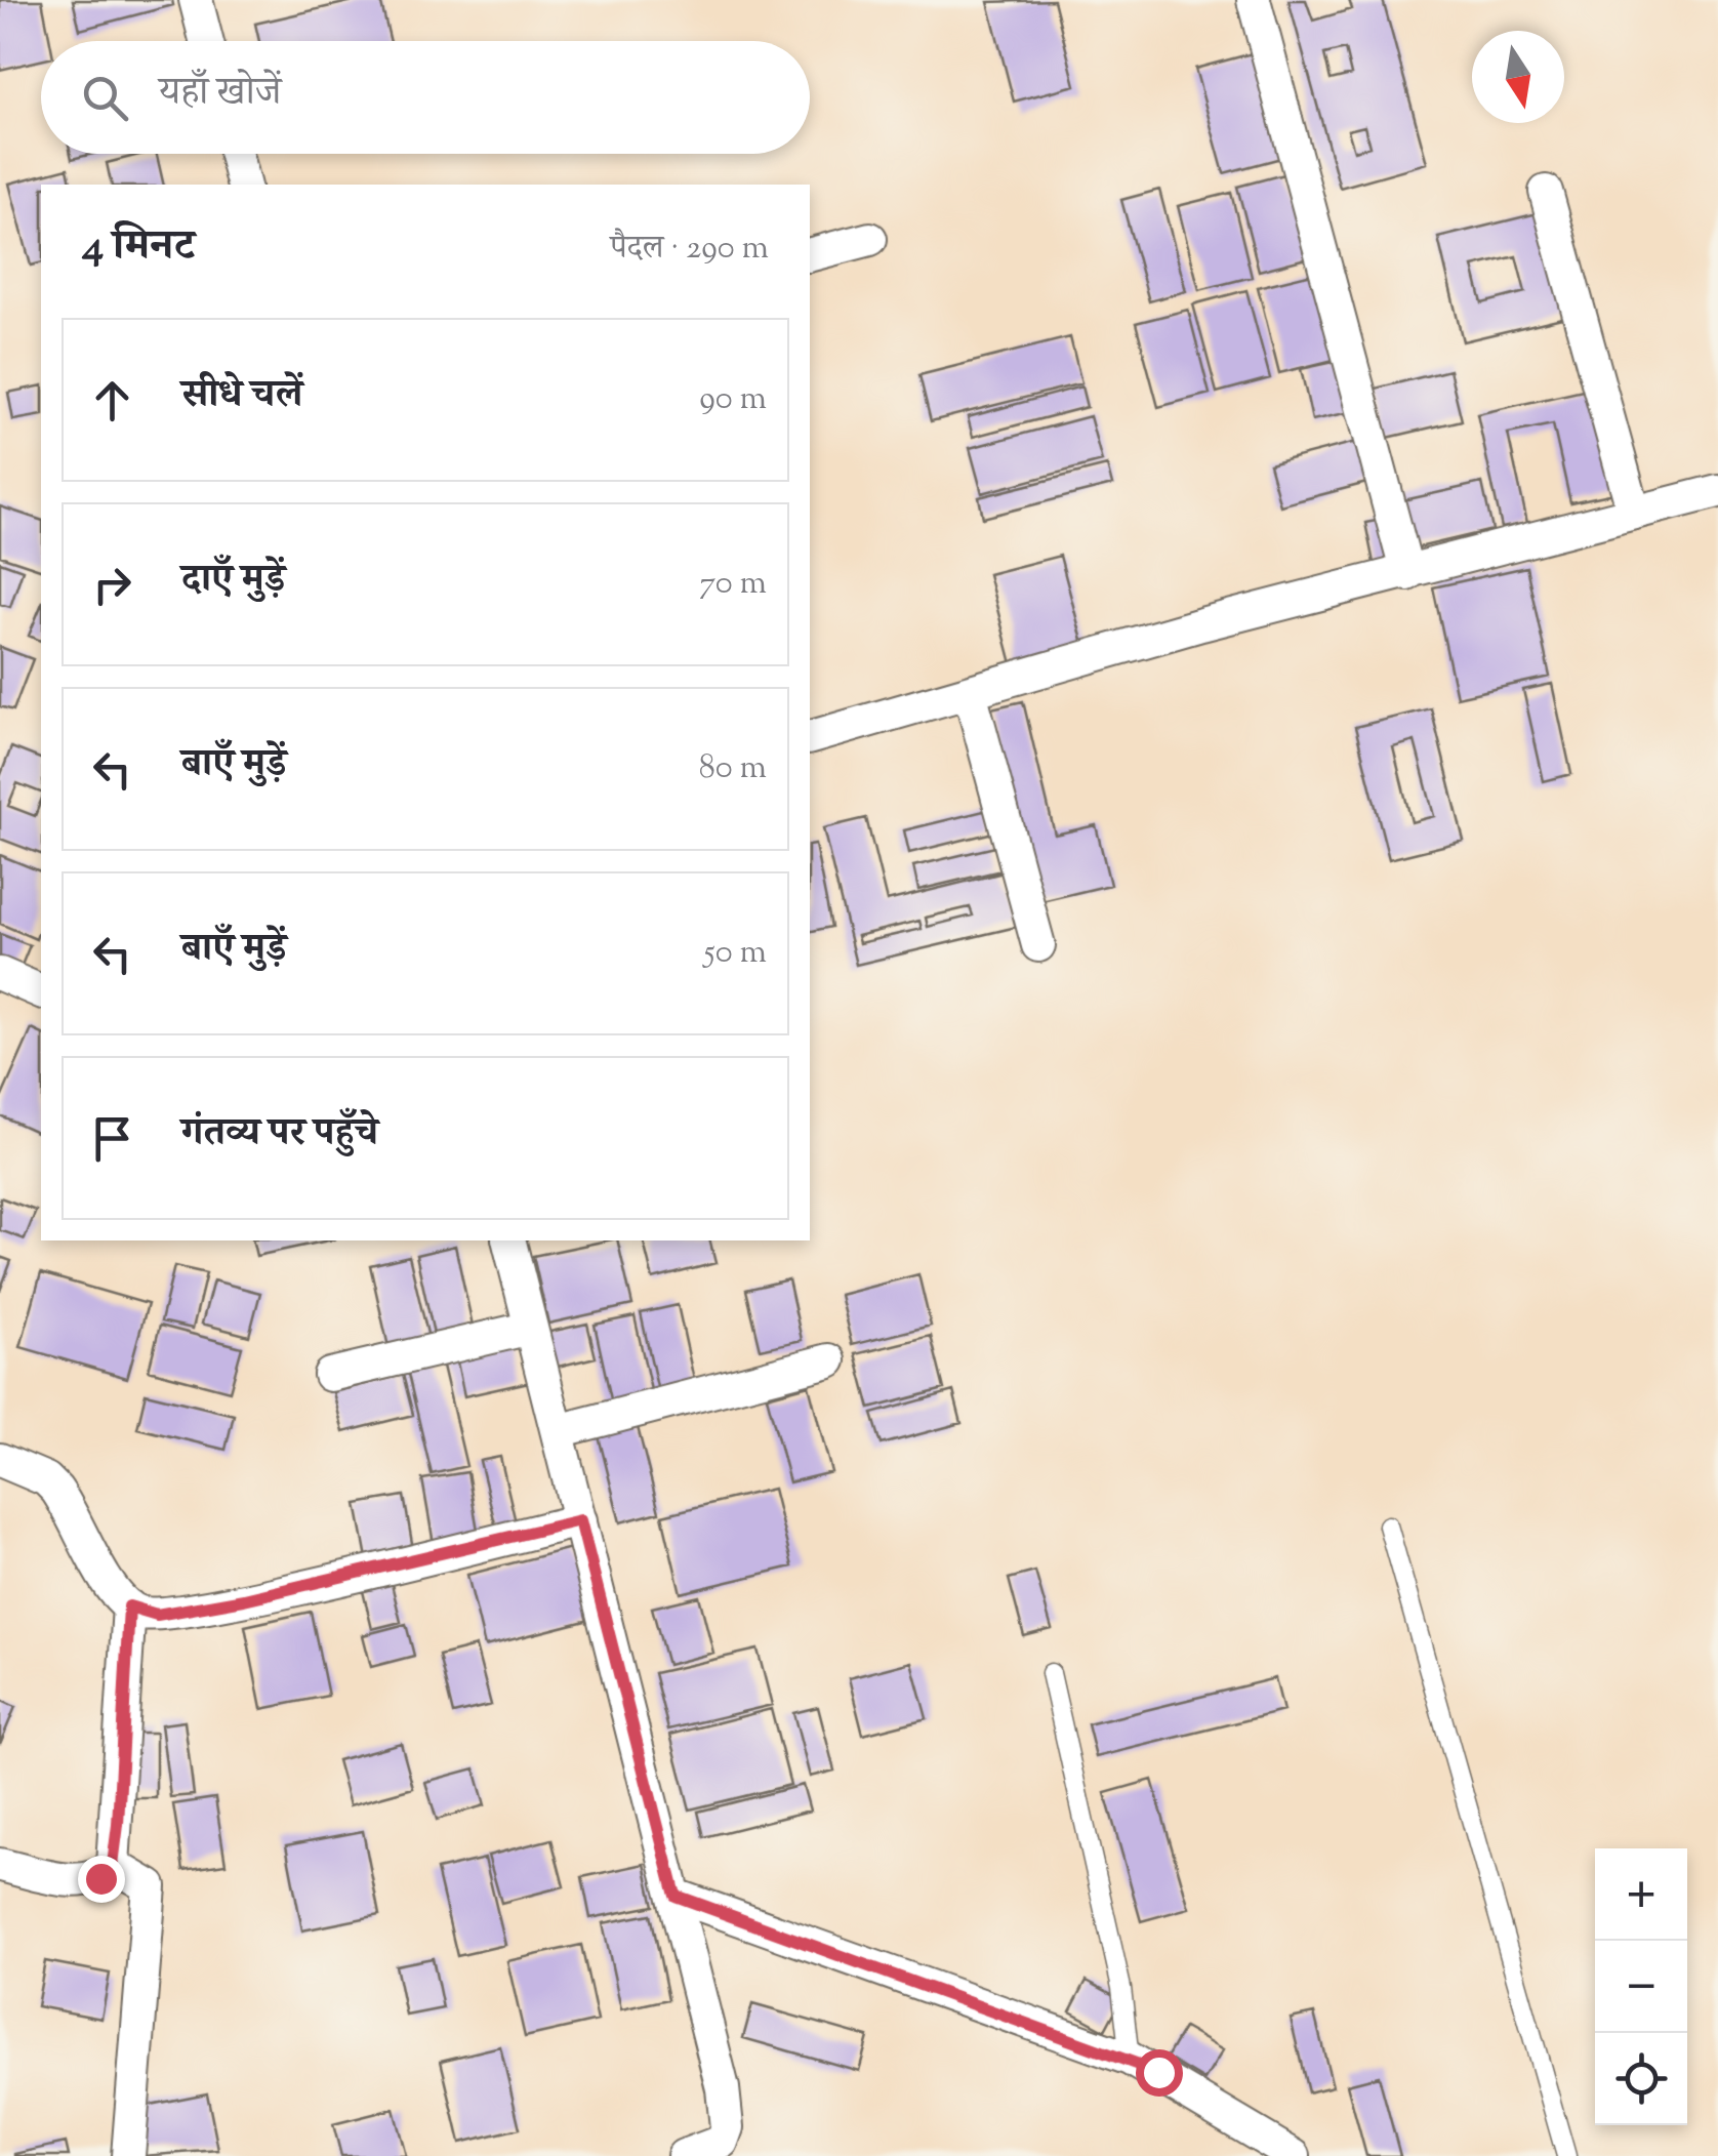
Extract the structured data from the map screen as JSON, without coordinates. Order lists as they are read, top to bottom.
{
  "north": "bottom",
  "page": {
    "search": "यहाँ खोजें",
    "heading": ["4 मिनट", "पैदल · 290 m"],
    "list": [
      ["सीधे चलें", "90 m"],
      ["दाएँ मुड़ें", "70 m"],
      ["बाएँ मुड़ें", "80 m"],
      ["बाएँ मुड़ें", "50 m"],
      "गंतव्य पर पहुँचे"
    ],
    "map_buttons": ["+", "−"]
  }
}
